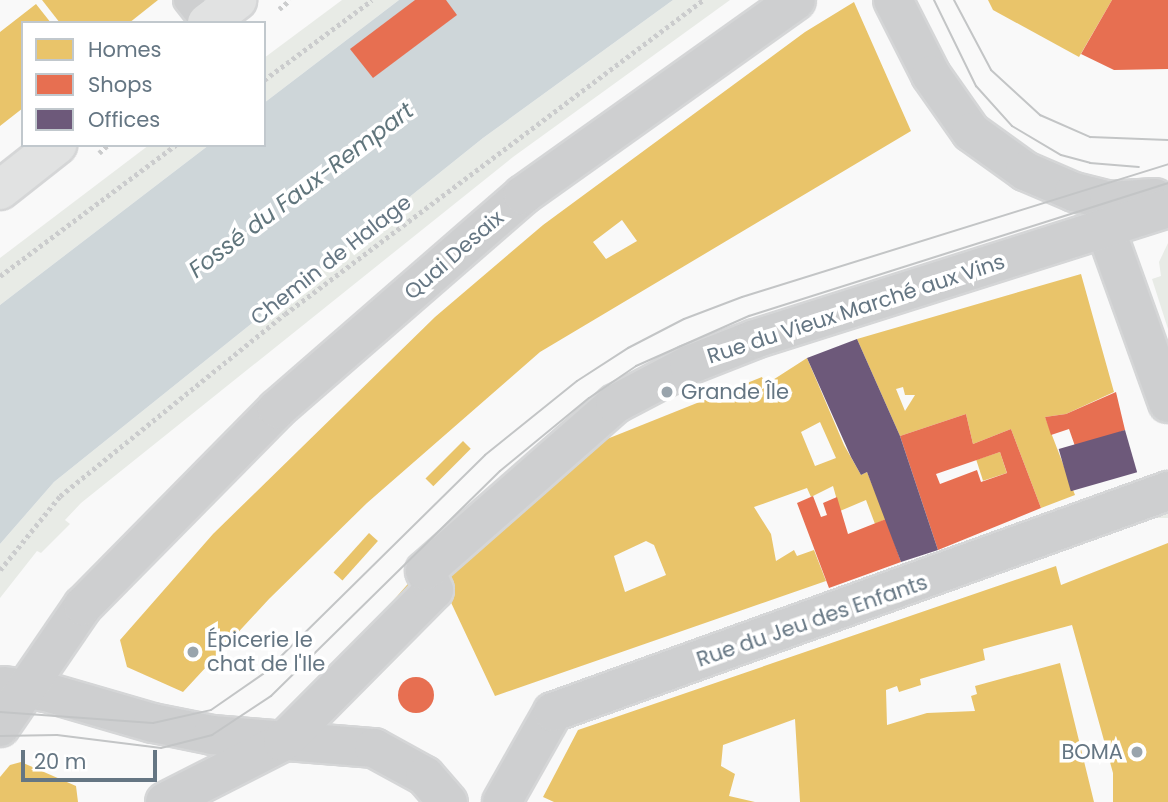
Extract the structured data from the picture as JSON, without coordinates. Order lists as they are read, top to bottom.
{
  "streets": {
    "street": ["Quai Desaix", "Rue du Vieux Marché aux Vins", "Rue du Jeu des Enfants"],
    "path": ["Chemin de Halage"]
  },
  "water": ["Fossé du Faux-Rempart"],
  "places": ["Grande Île", "Épicerie le chat de l'Ile", "BOMA"],
  "legend": ["Homes", "Shops", "Offices"],
  "scale_bar": "20 m"
}
